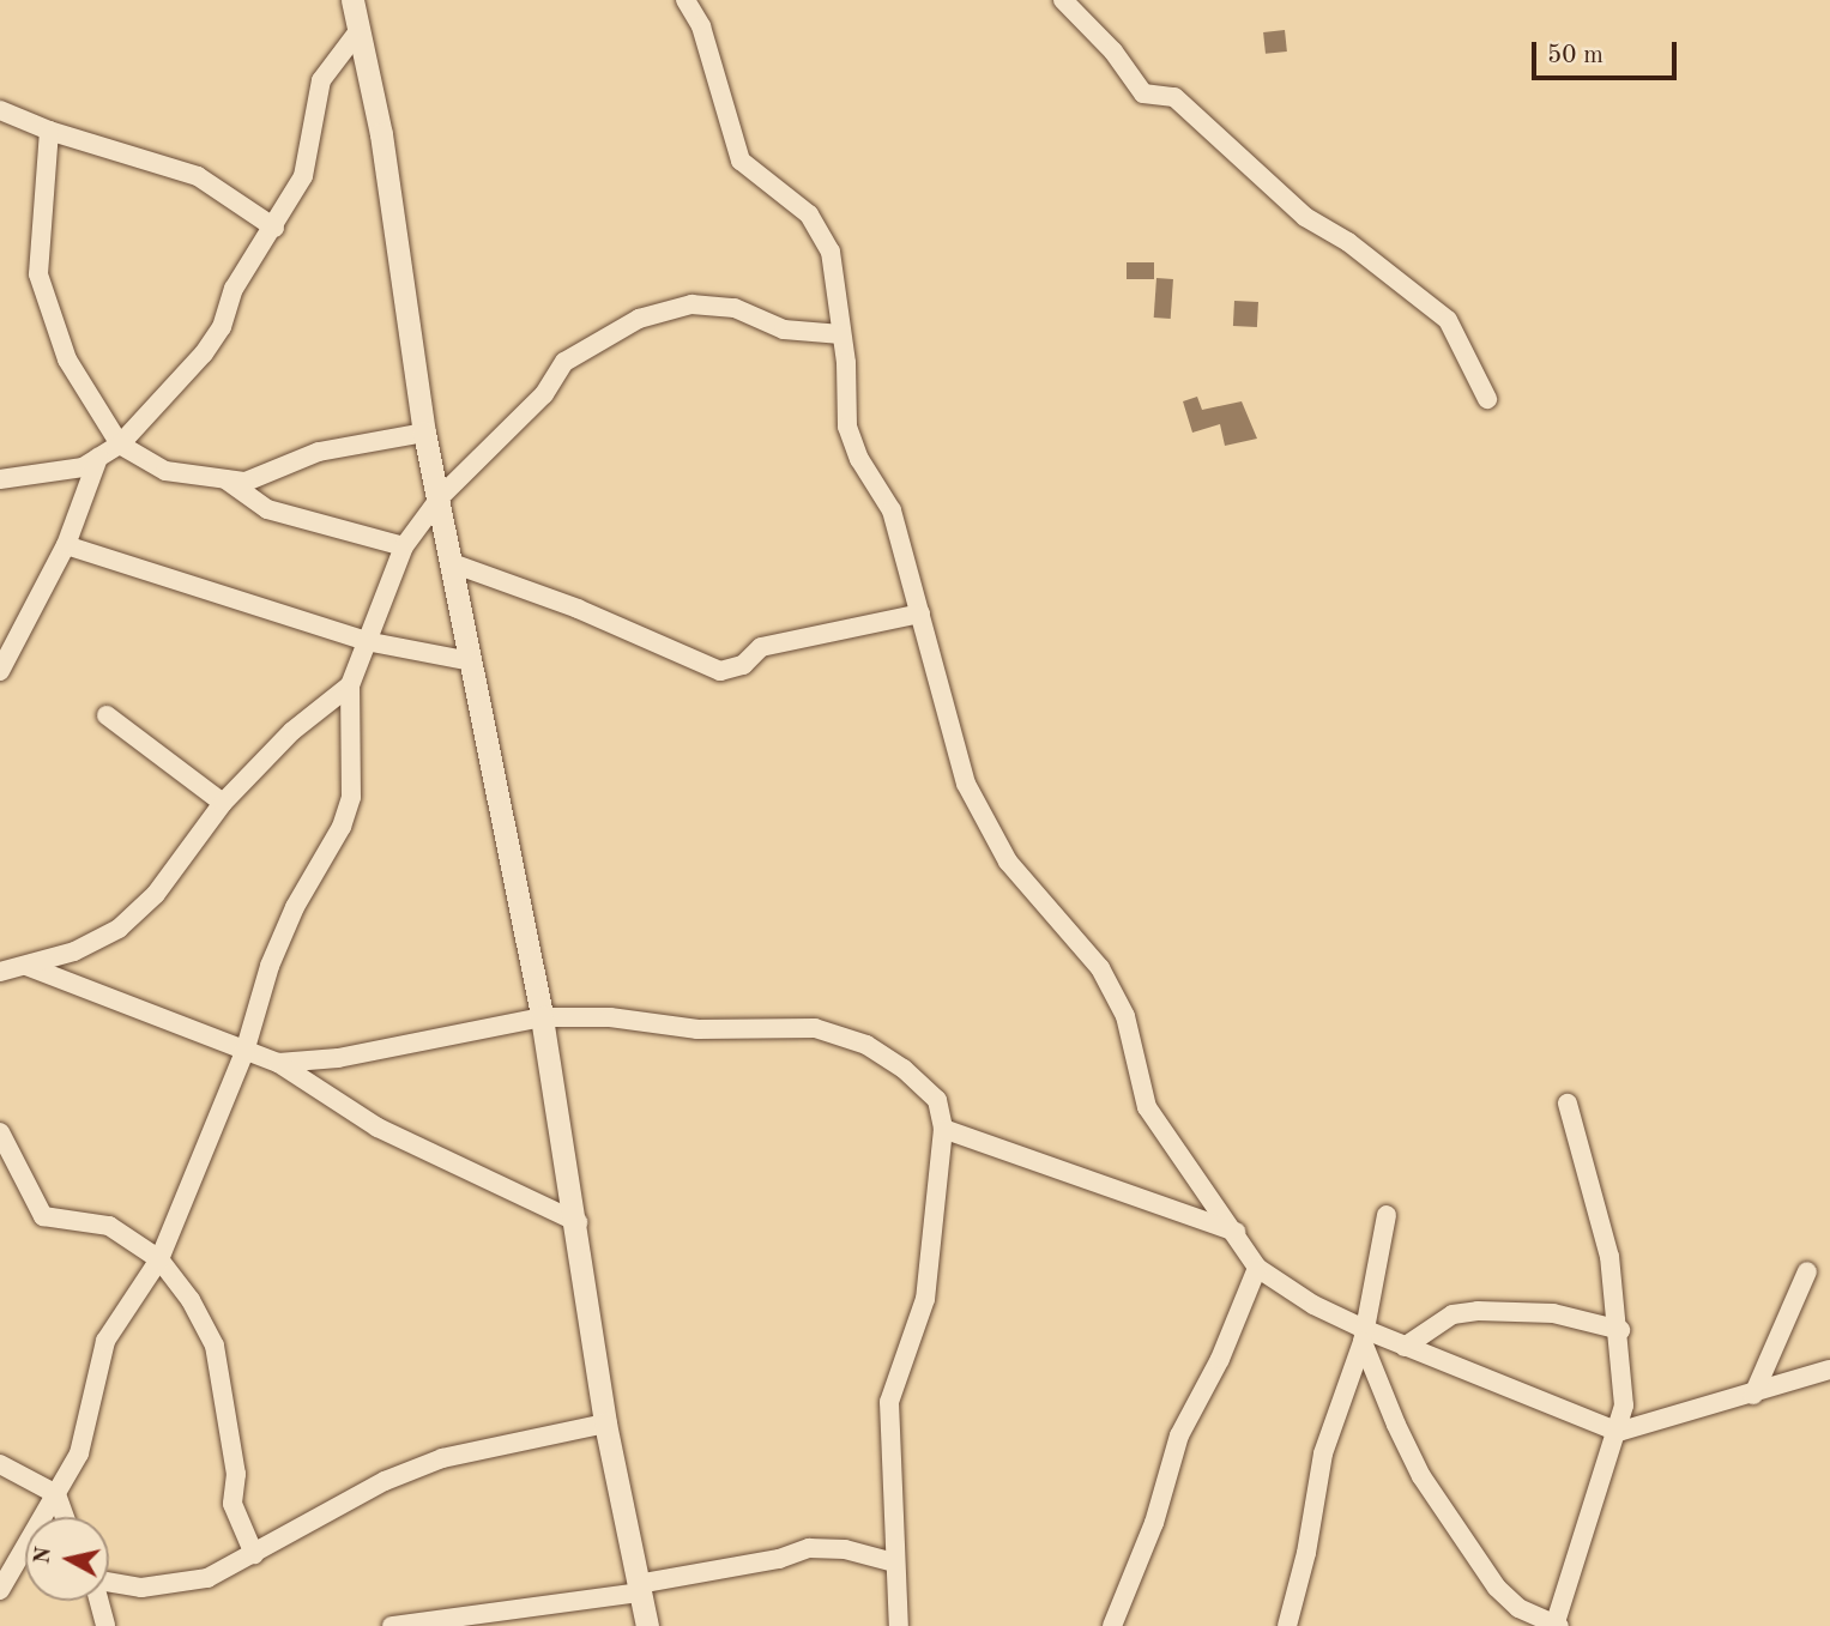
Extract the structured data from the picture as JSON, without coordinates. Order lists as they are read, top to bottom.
{
  "scale_bar": "50 m",
  "north": "left"
}
